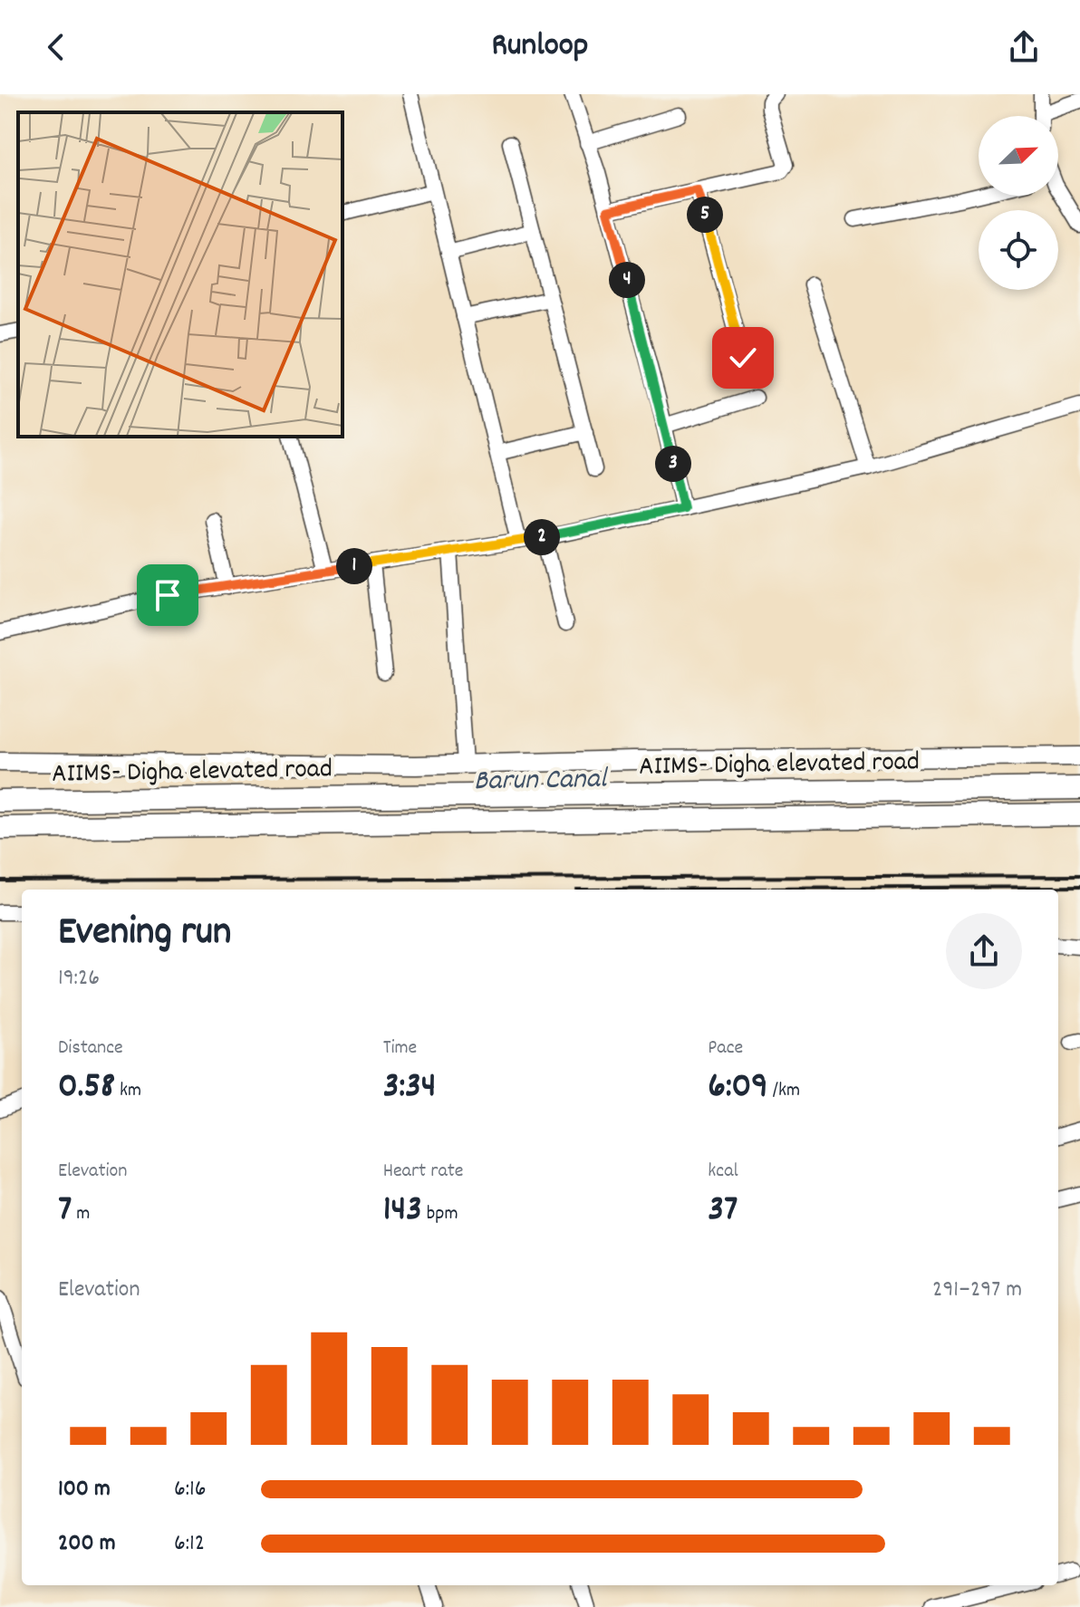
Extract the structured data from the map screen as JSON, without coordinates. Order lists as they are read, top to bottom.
{
  "streets": {
    "highway": ["AIIMS- Digha elevated road"]
  },
  "water": ["Barun Canal"],
  "north": "top right",
  "page": {
    "header": "Runloop",
    "pins": [
      "5",
      "4",
      "3",
      "2",
      "1"
    ],
    "heading": ["Evening run", "19:26"],
    "stats": [
      ["Distance", "0.58 km"],
      ["Time", "3:34"],
      ["Pace", "6:09 /km"],
      ["Elevation", "7 m"],
      ["Heart rate", "143 bpm"],
      ["kcal", "37"]
    ],
    "chart": ["Elevation", "291–297 m"],
    "list": [
      {
        "name": "100 m",
        "note": "6:16"
      },
      {
        "name": "200 m",
        "note": "6:12"
      }
    ]
  }
}
